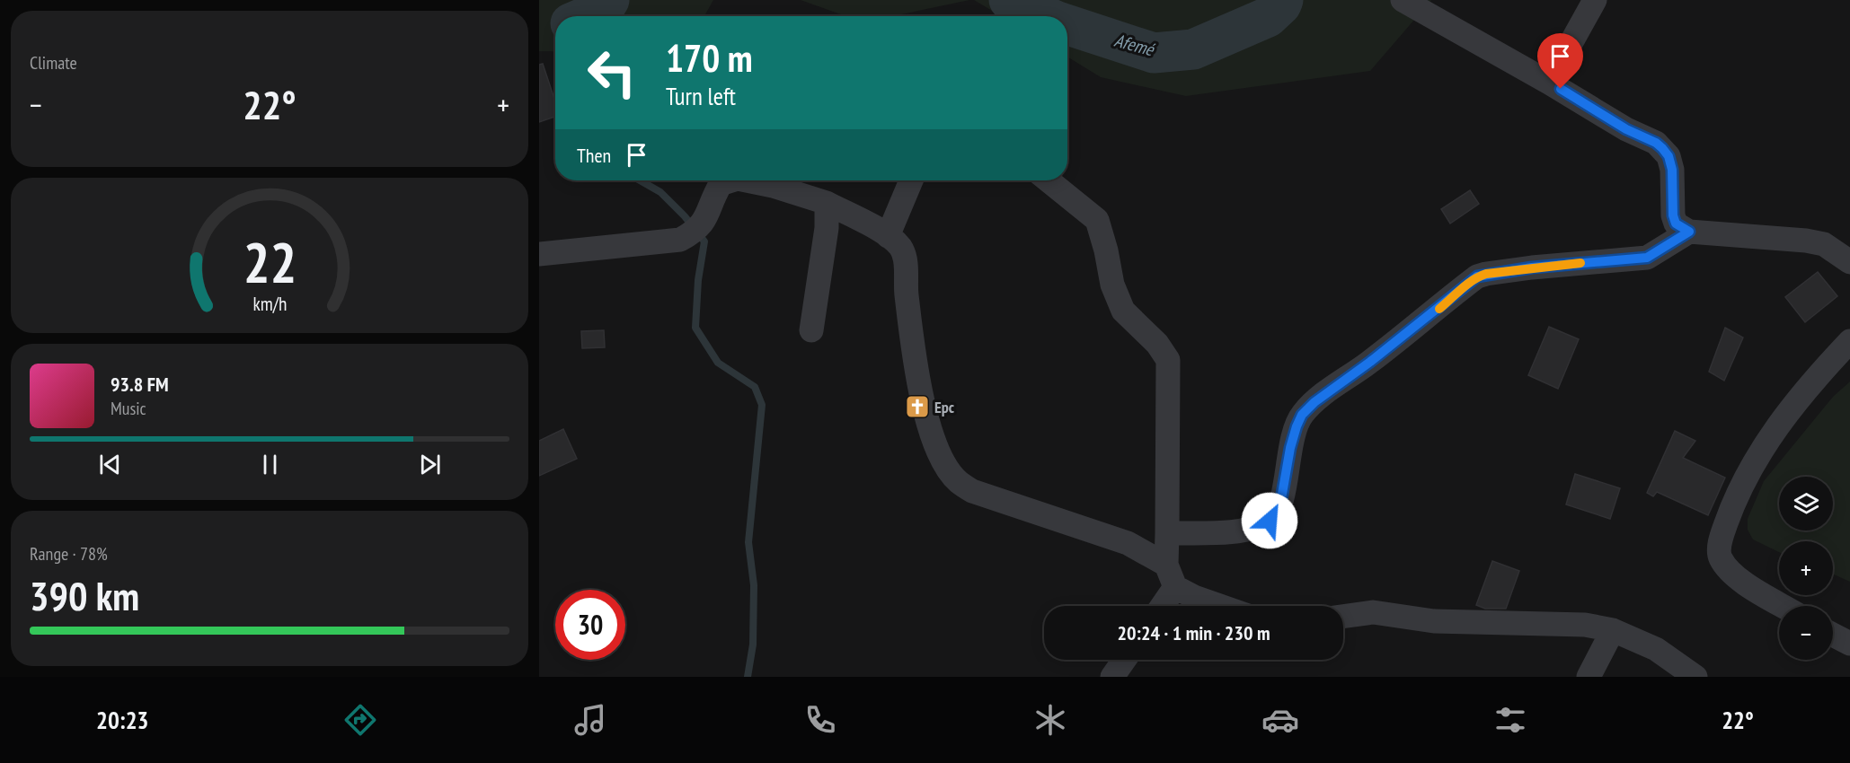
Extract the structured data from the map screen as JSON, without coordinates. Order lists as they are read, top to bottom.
{
  "water": ["Afemé"],
  "places": {
    "church": ["Epc"]
  },
  "page": {
    "tile": [
      "Climate",
      ["Range · 78%", "390 km"]
    ],
    "turn": ["170 m", "Turn left"],
    "heat": ["−", "22°", "+"],
    "then": "Then",
    "song": ["93.8 FM", "Music"],
    "map_buttons": ["+", "−"],
    "limit": "30",
    "trip": "20:24 · 1 min · 230 m",
    "tabs": ["20:23", "22°"],
    "gauge": ["22", "km/h"]
  }
}
